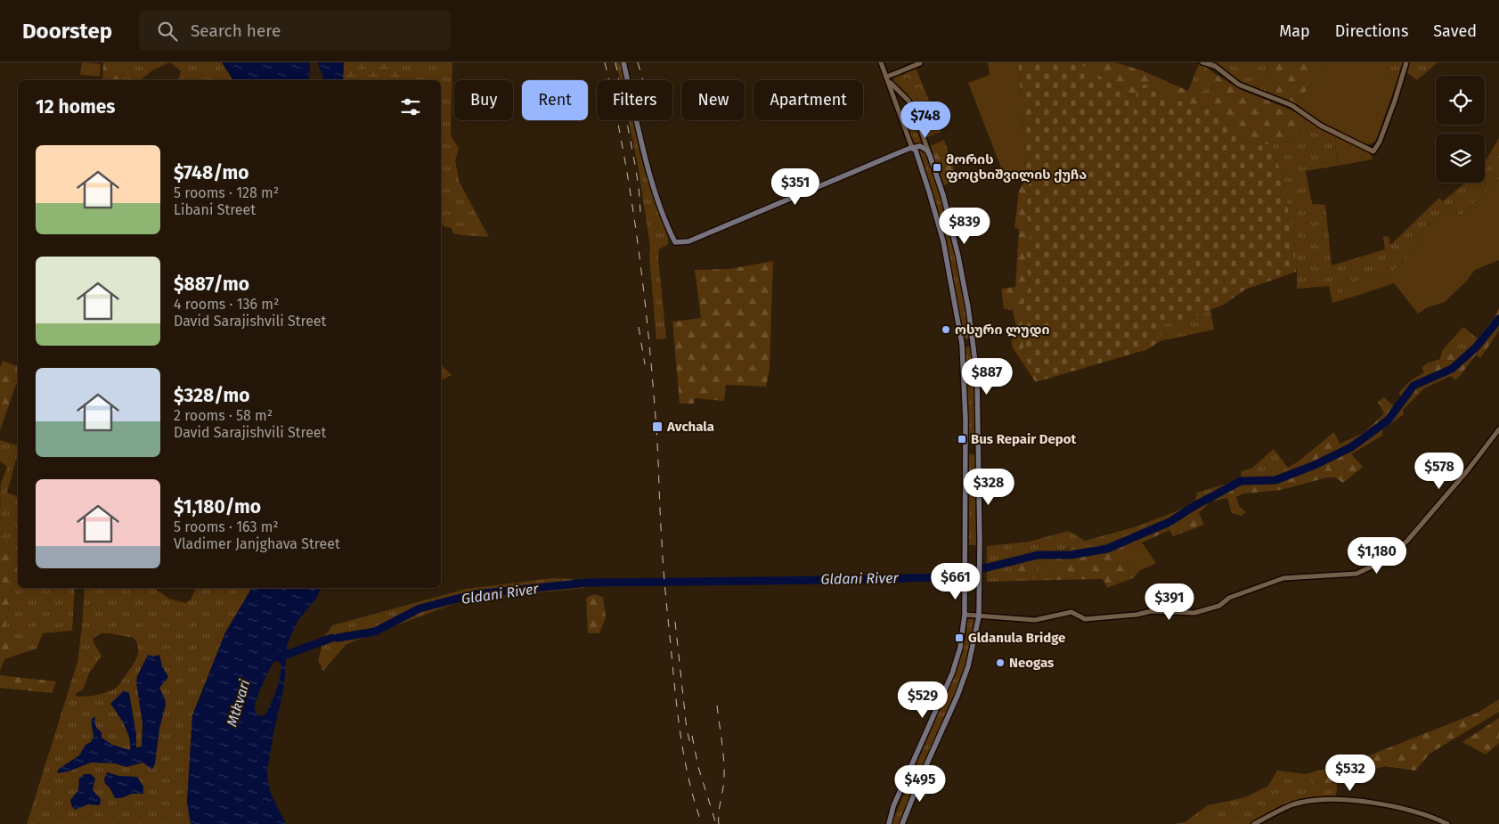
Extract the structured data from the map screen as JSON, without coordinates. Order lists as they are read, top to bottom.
{
  "water": ["Gldani River", "Mtkvari"],
  "places": {
    "transit": [
      "მორის ფოცხიშვილის ქუჩა",
      "Avchala",
      "Bus Repair Depot",
      "Gldanula Bridge"
    ],
    "other": ["ოსური ლუდი", "Neogas"]
  },
  "page": {
    "header": "Doorstep",
    "search": "Search here",
    "nav": ["Map", "Directions", "Saved"],
    "chip": [
      "Buy",
      "Rent",
      "Filters",
      "New",
      "Apartment"
    ],
    "heading": "12 homes",
    "price": [
      "$748",
      "$351",
      "$839",
      "$887",
      "$578",
      "$328",
      "$1,180",
      "$661",
      "$391",
      "$529",
      "$532",
      "$495"
    ],
    "list": [
      {
        "name": "$748/mo",
        "note": "5 rooms · 128 m² · Libani Street"
      },
      {
        "name": "$887/mo",
        "note": "4 rooms · 136 m² · David Sarajishvili Street"
      },
      {
        "name": "$328/mo",
        "note": "2 rooms · 58 m² · David Sarajishvili Street"
      },
      {
        "name": "$1,180/mo",
        "note": "5 rooms · 163 m² · Vladimer Janjghava Street"
      }
    ]
  }
}
